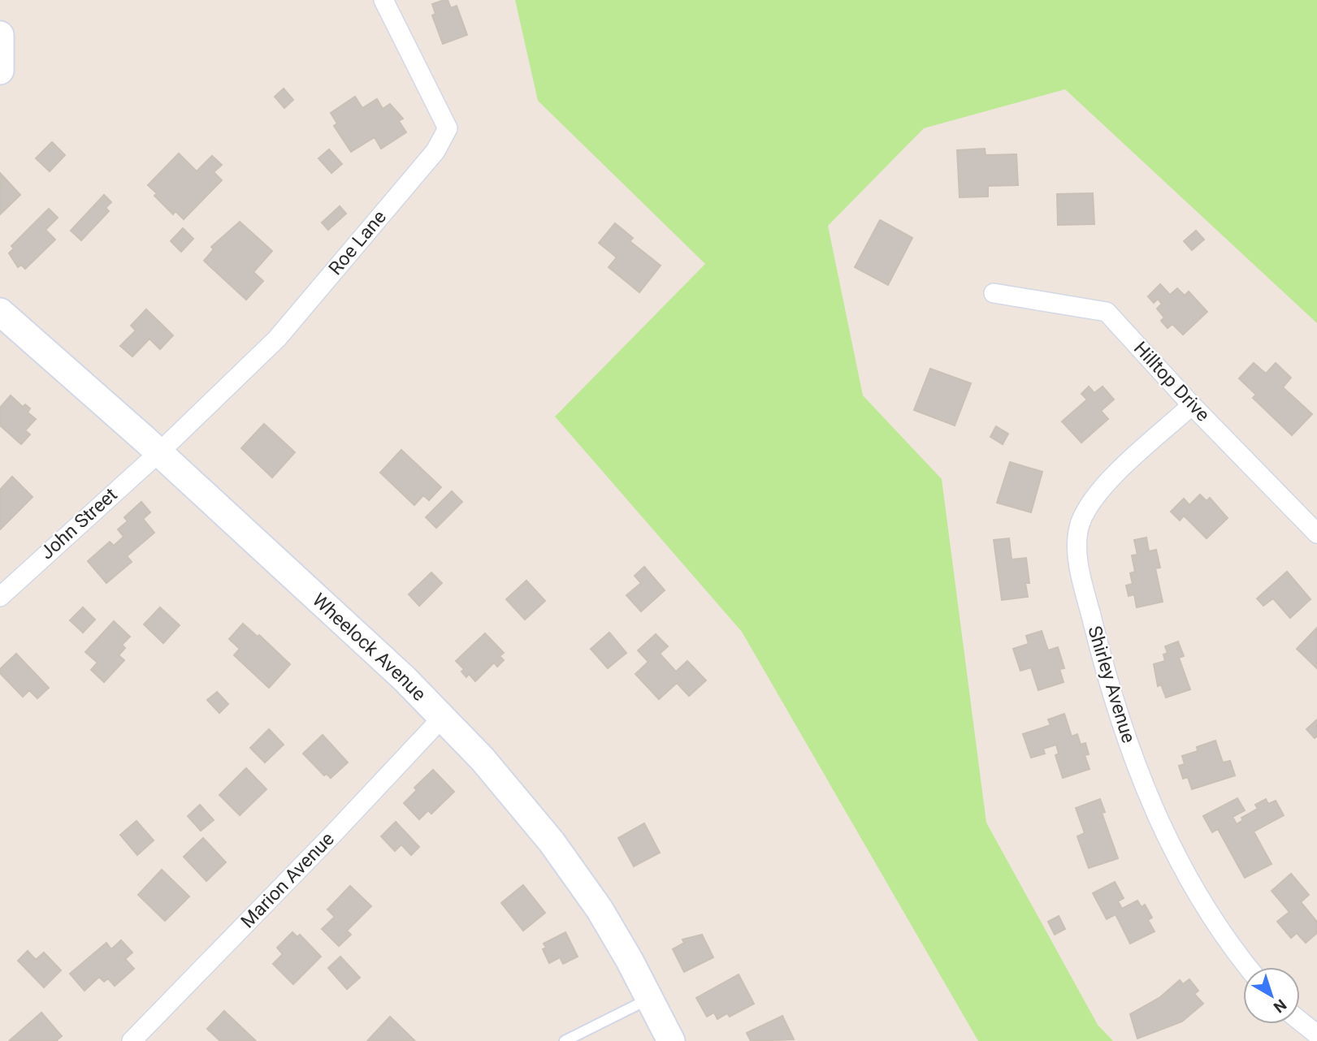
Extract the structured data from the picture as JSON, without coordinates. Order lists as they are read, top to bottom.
{
  "streets": {
    "street": [
      "Roe Lane",
      "Hilltop Drive",
      "John Street",
      "Wheelock Avenue",
      "Shirley Avenue",
      "Marion Avenue"
    ]
  },
  "crossings": [
    ["Roe Lane", "John Street"],
    ["Roe Lane", "Wheelock Avenue"],
    ["Hilltop Drive", "Shirley Avenue"],
    ["John Street", "Wheelock Avenue"],
    ["Wheelock Avenue", "Marion Avenue"]
  ],
  "north": "bottom right"
}
